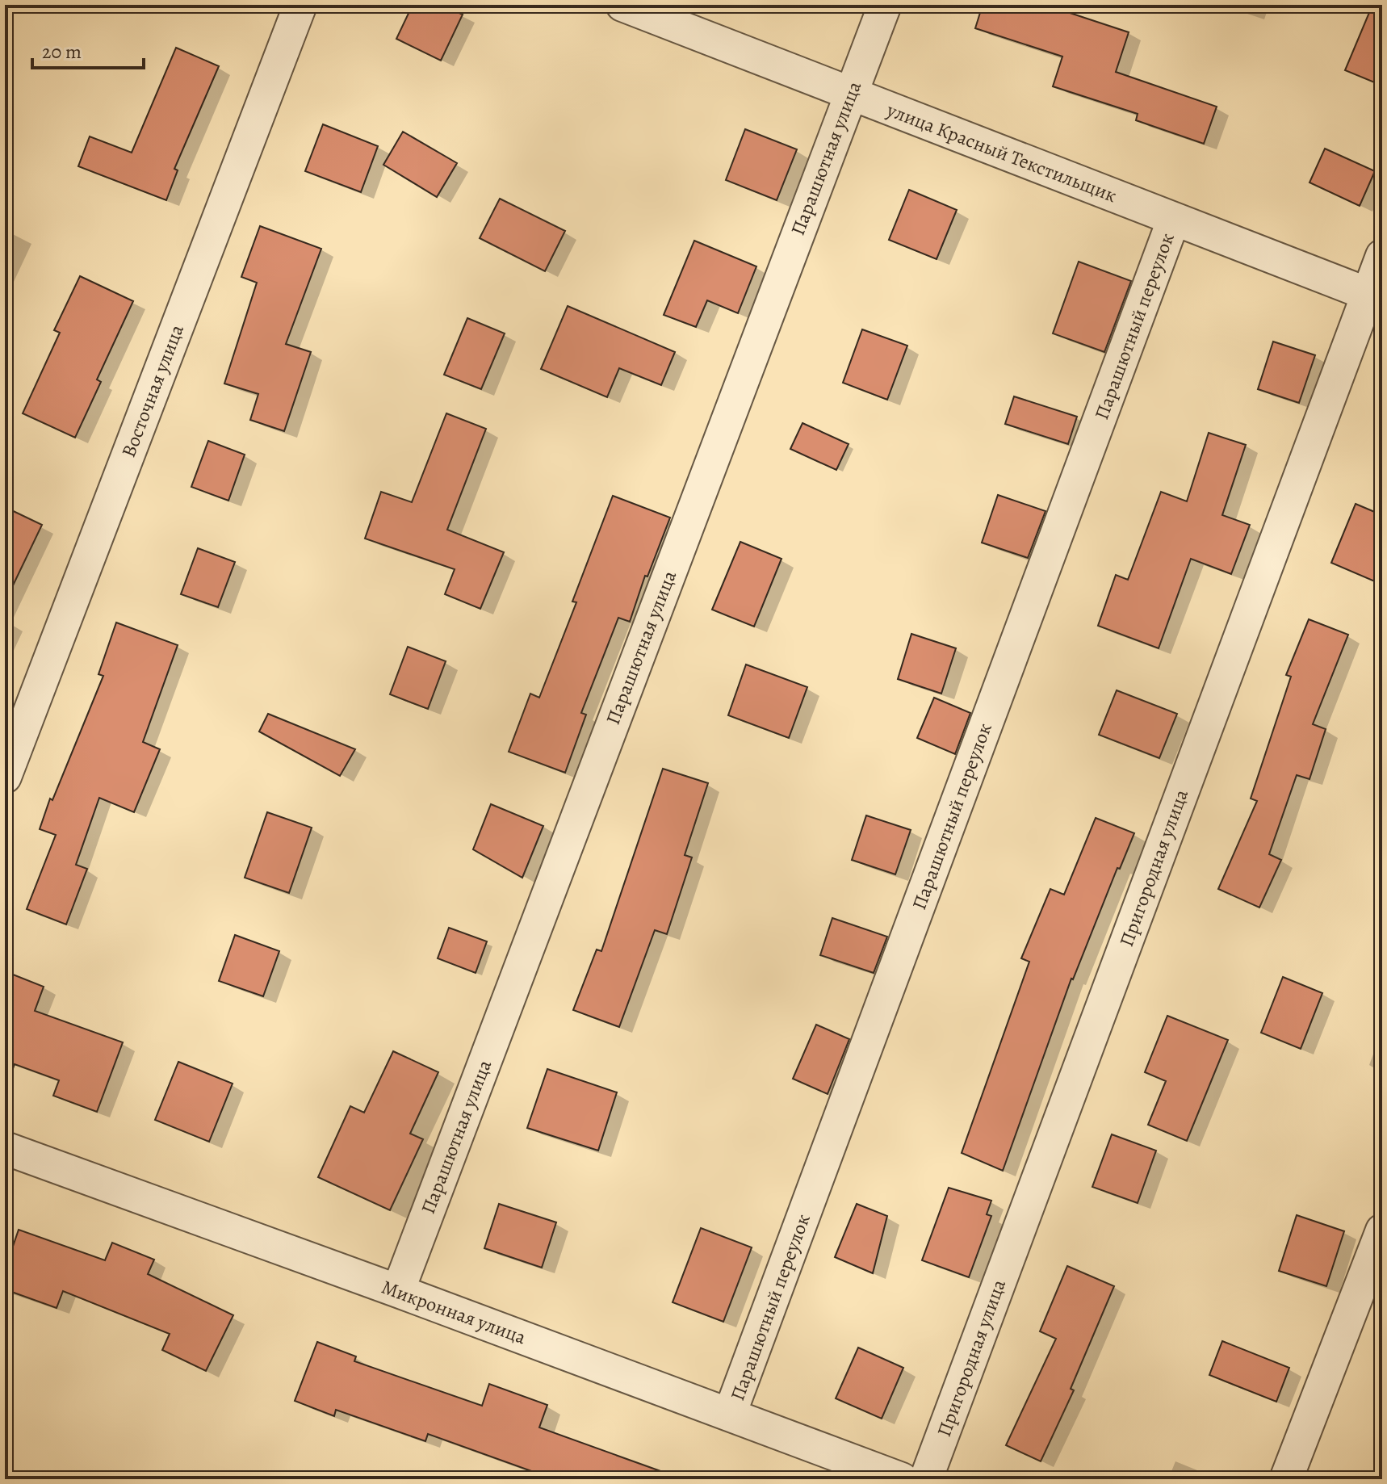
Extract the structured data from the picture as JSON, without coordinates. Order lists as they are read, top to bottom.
{
  "streets": {
    "street": [
      "улица Красный Текстильщик",
      "Парашютная улица",
      "Парашютный переулок",
      "Восточная улица",
      "Пригородная улица",
      "Микронная улица"
    ]
  },
  "crossings": [
    ["улица Красный Текстильщик", "Парашютная улица"],
    ["улица Красный Текстильщик", "Парашютный переулок"],
    ["улица Красный Текстильщик", "Пригородная улица"],
    ["Парашютная улица", "Микронная улица"],
    ["Парашютный переулок", "Микронная улица"]
  ],
  "scale_bar": "20 m"
}
